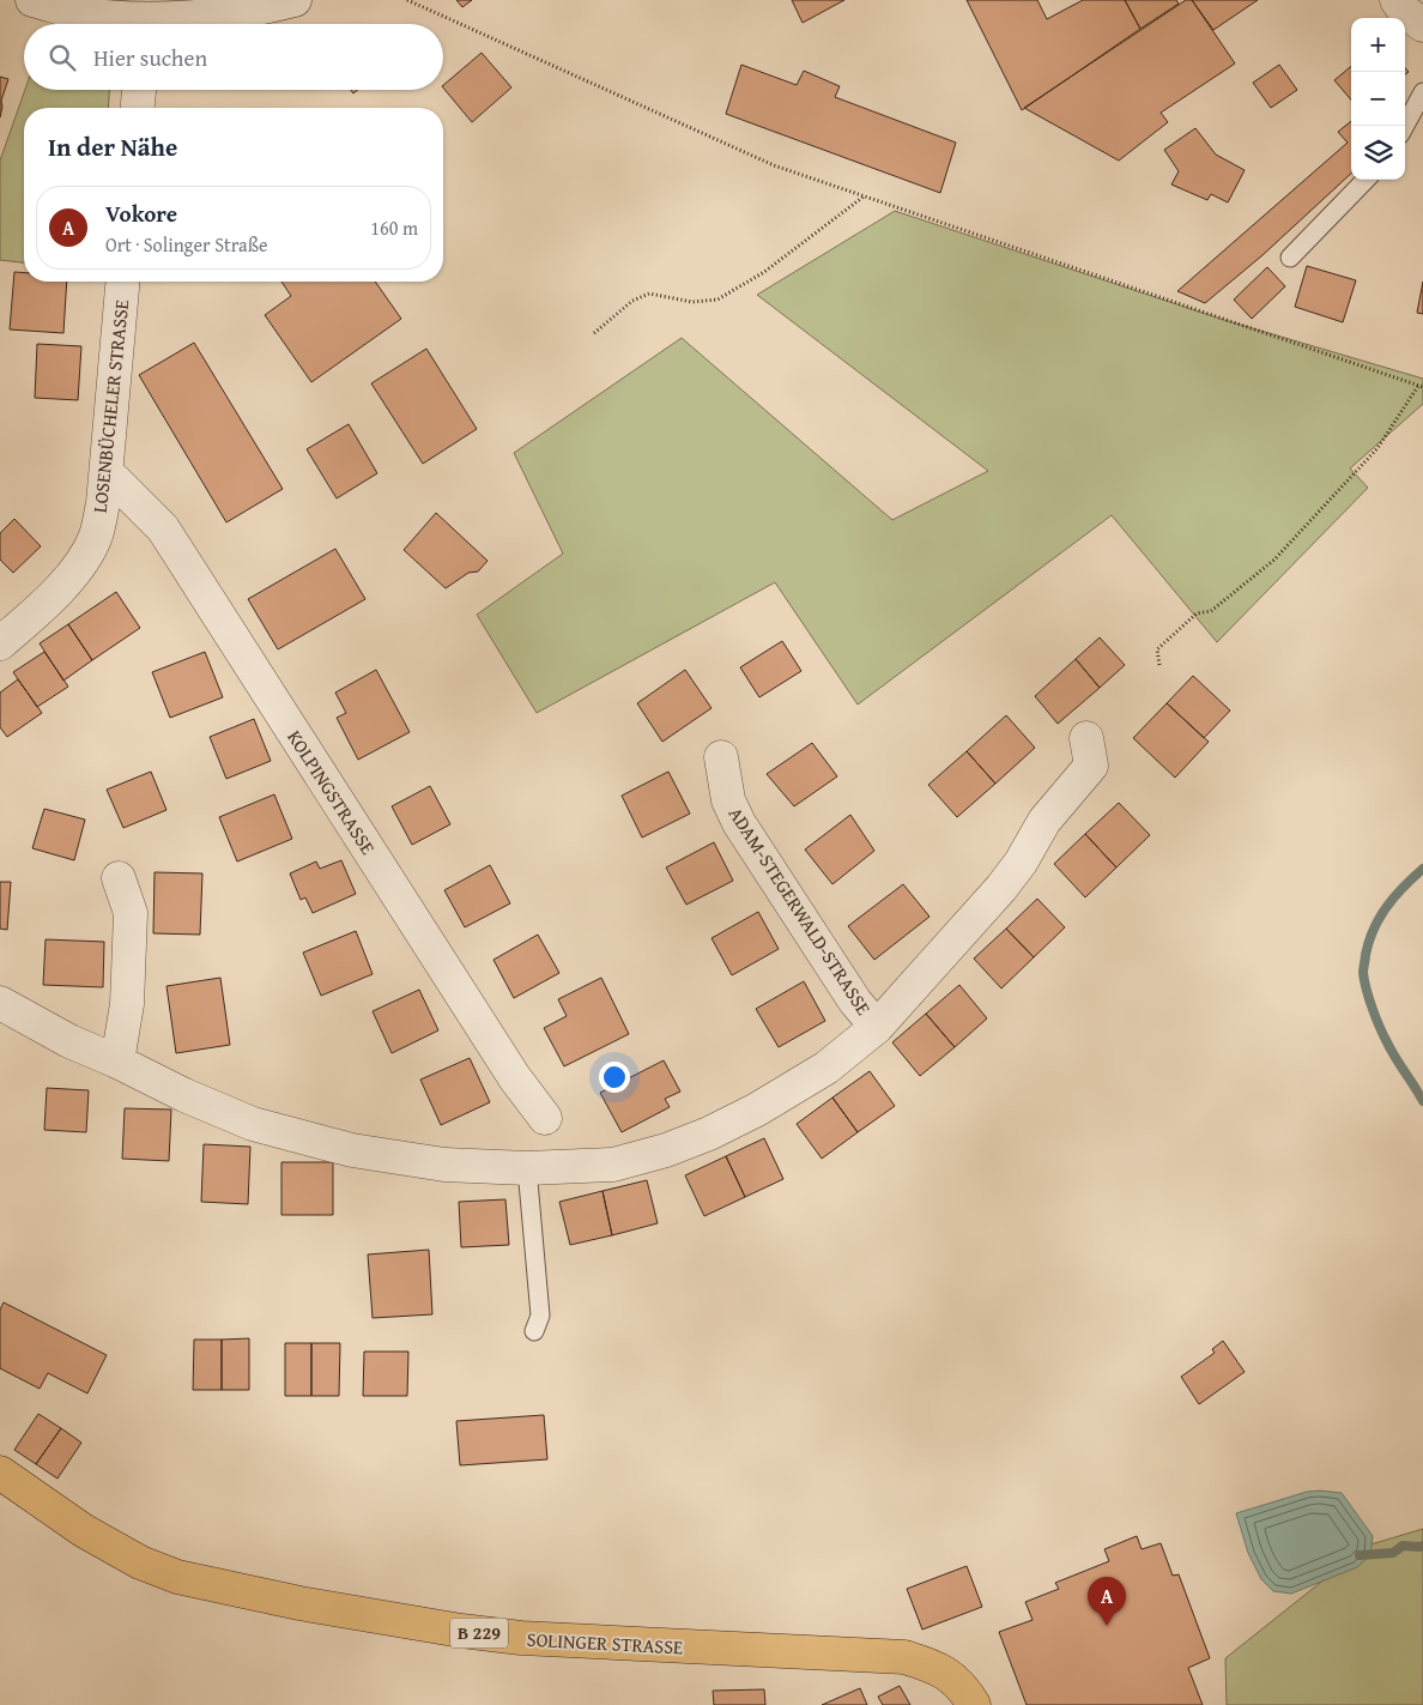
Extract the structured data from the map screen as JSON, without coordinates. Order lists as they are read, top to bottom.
{
  "streets": {
    "main road": ["B 229", "SOLINGER STRASSE"],
    "street": ["LOSENBÜCHELER STRASSE", "KOLPINGSTRASSE", "ADAM-STEGERWALD-STRASSE"]
  },
  "crossings": [
    ["LOSENBÜCHELER STRASSE", "KOLPINGSTRASSE"]
  ],
  "page": {
    "map_buttons": ["+", "−"],
    "search": "Hier suchen",
    "heading": "In der Nähe",
    "list": [
      {
        "mark": "A",
        "name": "Vokore",
        "note": "Ort · Solinger Straße",
        "value": "160 m"
      }
    ],
    "pins": "A"
  }
}
